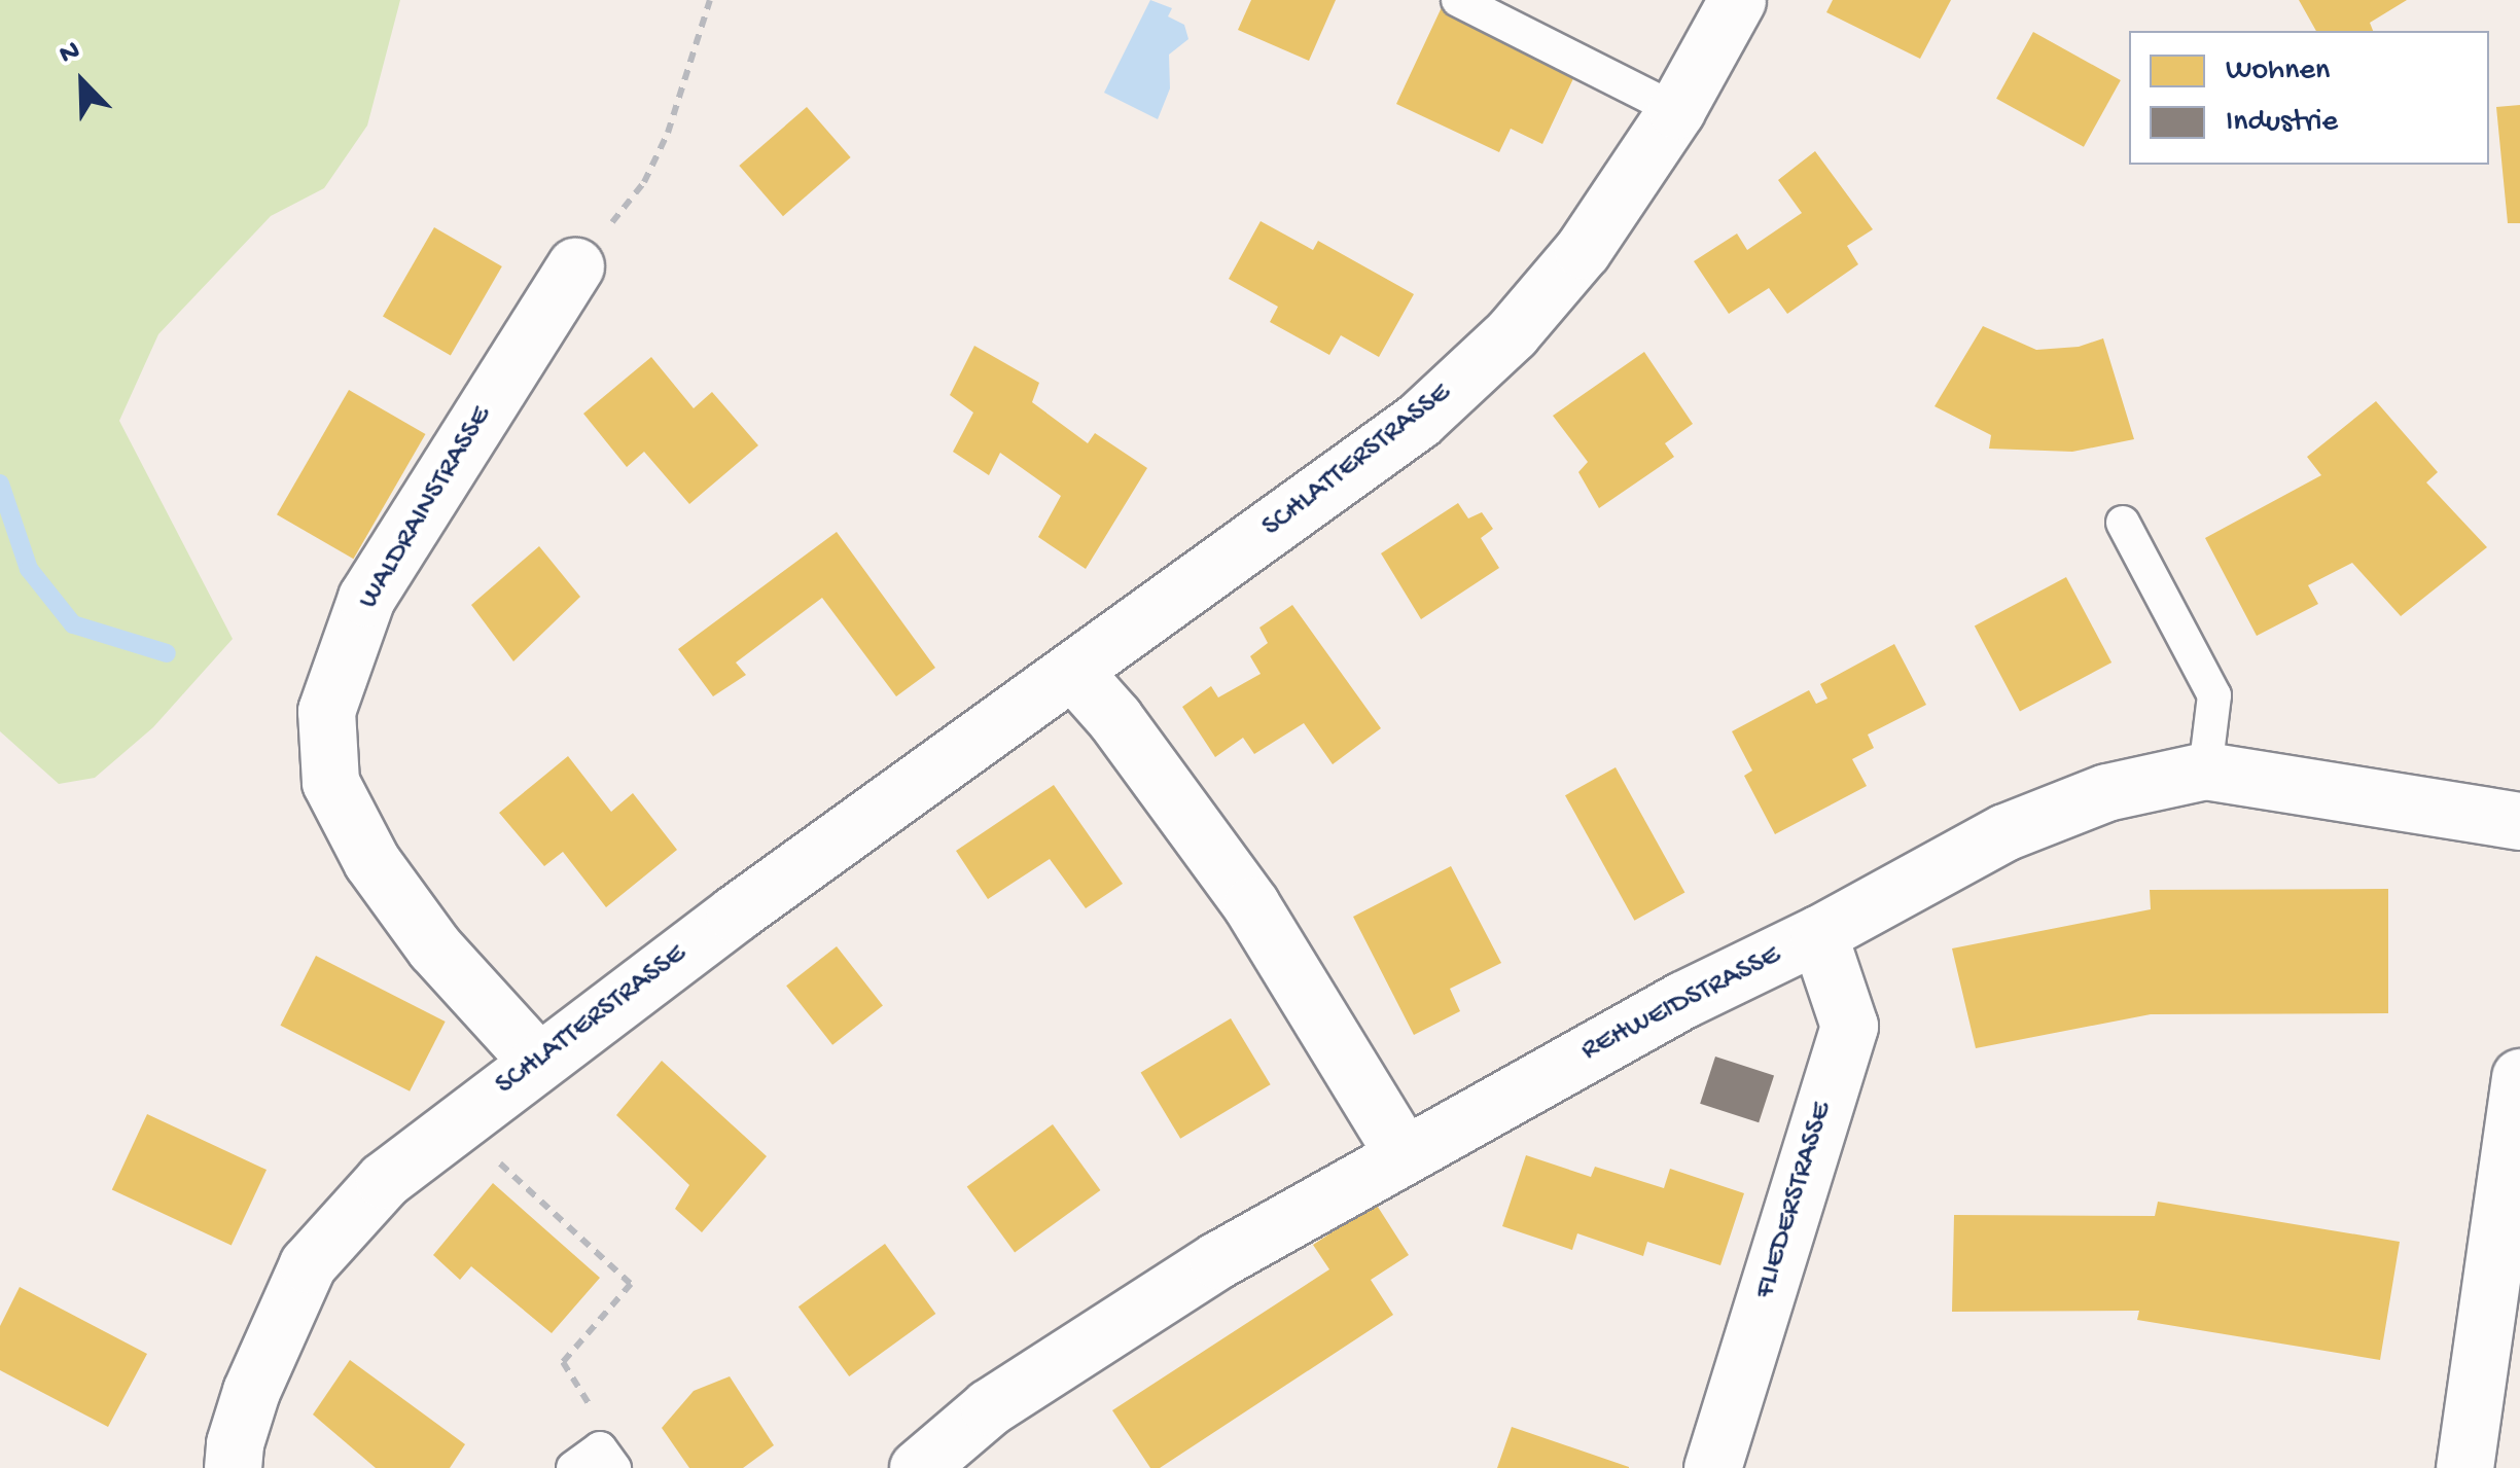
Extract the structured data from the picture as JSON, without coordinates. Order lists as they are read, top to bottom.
{
  "streets": {
    "street": [
      "SCHLATTERSTRASSE",
      "WALDRAINSTRASSE",
      "REHWEIDSTRASSE",
      "FLIEDERSTRASSE"
    ]
  },
  "crossings": [
    ["SCHLATTERSTRASSE", "WALDRAINSTRASSE"],
    ["REHWEIDSTRASSE", "FLIEDERSTRASSE"]
  ],
  "legend": ["Wohnen", "Industrie"],
  "north": "top left"
}
